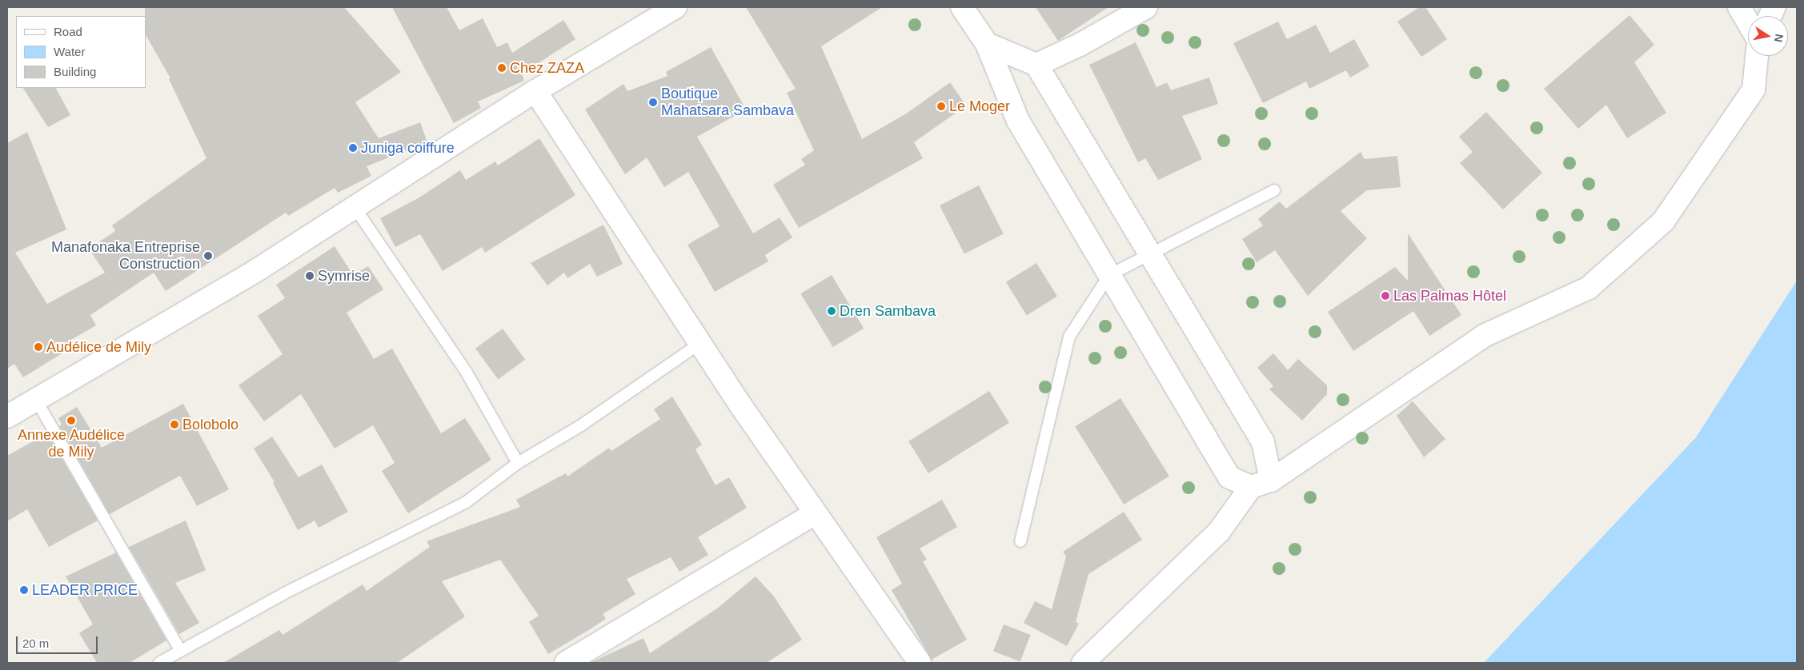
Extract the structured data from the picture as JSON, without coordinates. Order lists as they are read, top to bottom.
{
  "places": [
    "Chez ZAZA",
    "Boutique Mahatsara Sambava",
    "Le Moger",
    "Juniga coiffure",
    "Manafonaka Entreprise Construction",
    "Symrise",
    "Las Palmas Hôtel",
    "Dren Sambava",
    "Audélice de Mily",
    "Annexe Audélice de Mily",
    "Bolobolo",
    "LEADER PRICE"
  ],
  "legend": ["Road", "Water", "Building"],
  "scale_bar": "20 m",
  "north": "right"
}
